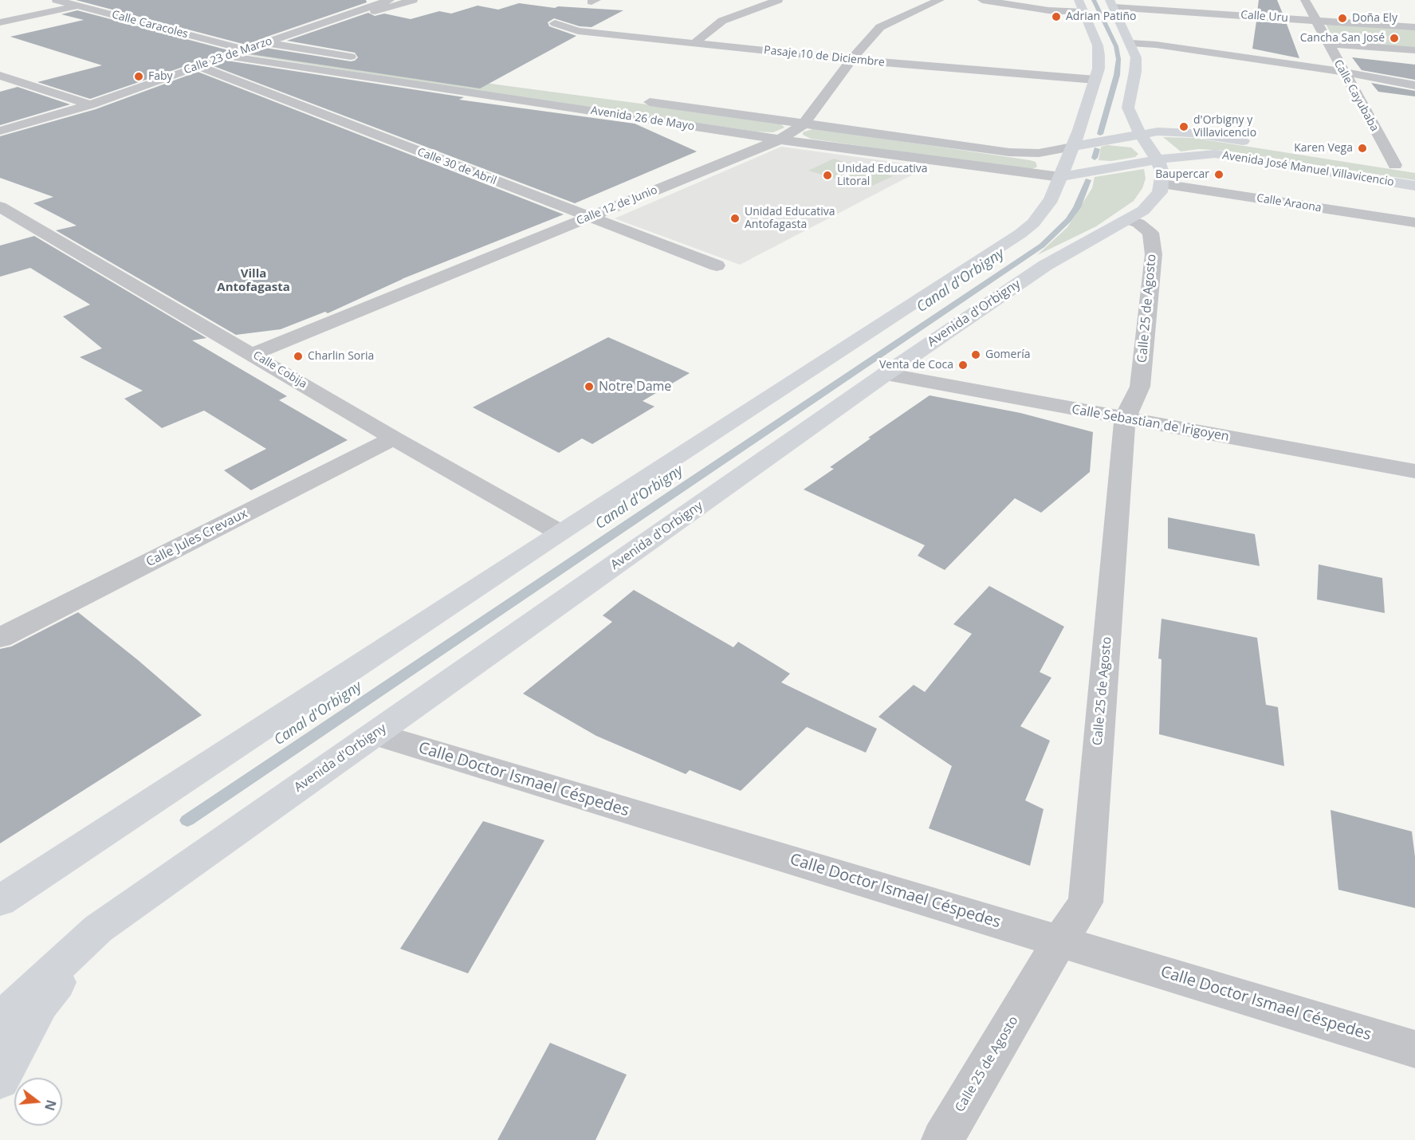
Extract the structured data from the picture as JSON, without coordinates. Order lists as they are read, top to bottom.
{
  "streets": {
    "main road": ["Avenida José Manuel Villavicencio", "Avenida d'Orbigny"],
    "street": [
      "Calle Uru",
      "Calle Caracoles",
      "Calle 23 de Marzo",
      "Pasaje 10 de Diciembre",
      "Calle Cayubaba",
      "Avenida 26 de Mayo",
      "Calle 30 de Abril",
      "Calle Araona",
      "Calle 12 de Junio",
      "Calle 25 de Agosto",
      "Calle Cobija",
      "Calle Sebastian de Irigoyen",
      "Calle Jules Crevaux",
      "Calle Doctor Ismael Céspedes"
    ]
  },
  "crossings": [
    ["Calle Uru", "Calle Cayubaba"],
    ["Calle Caracoles", "Calle 23 de Marzo"],
    ["Calle 23 de Marzo", "Avenida 26 de Mayo"],
    ["Calle 23 de Marzo", "Calle 30 de Abril"],
    ["Pasaje 10 de Diciembre", "Calle 12 de Junio"],
    ["Calle Cayubaba", "Avenida José Manuel Villavicencio"],
    ["Avenida 26 de Mayo", "Avenida José Manuel Villavicencio"],
    ["Avenida 26 de Mayo", "Calle 12 de Junio"],
    ["Calle 30 de Abril", "Calle 12 de Junio"],
    ["Calle Araona", "Avenida d'Orbigny"],
    ["Calle 12 de Junio", "Calle Cobija"],
    ["Calle 25 de Agosto", "Avenida d'Orbigny"],
    ["Calle 25 de Agosto", "Calle Sebastian de Irigoyen"],
    ["Calle 25 de Agosto", "Calle Doctor Ismael Céspedes"],
    ["Avenida d'Orbigny", "Calle Sebastian de Irigoyen"],
    ["Avenida d'Orbigny", "Calle Doctor Ismael Céspedes"],
    ["Calle Cobija", "Calle Jules Crevaux"]
  ],
  "districts": ["Villa Antofagasta"],
  "water": ["Canal d'Orbigny"],
  "places": [
    "Adrian Patiño",
    "Doña Ely",
    "Cancha San José",
    "Faby",
    "d'Orbigny y Villavicencio",
    "Karen Vega",
    "Baupercar",
    "Unidad Educativa Litoral",
    "Unidad Educativa Antofagasta",
    "Gomería",
    "Charlin Soria",
    "Venta de Coca",
    "Notre Dame"
  ],
  "north": "right"
}
